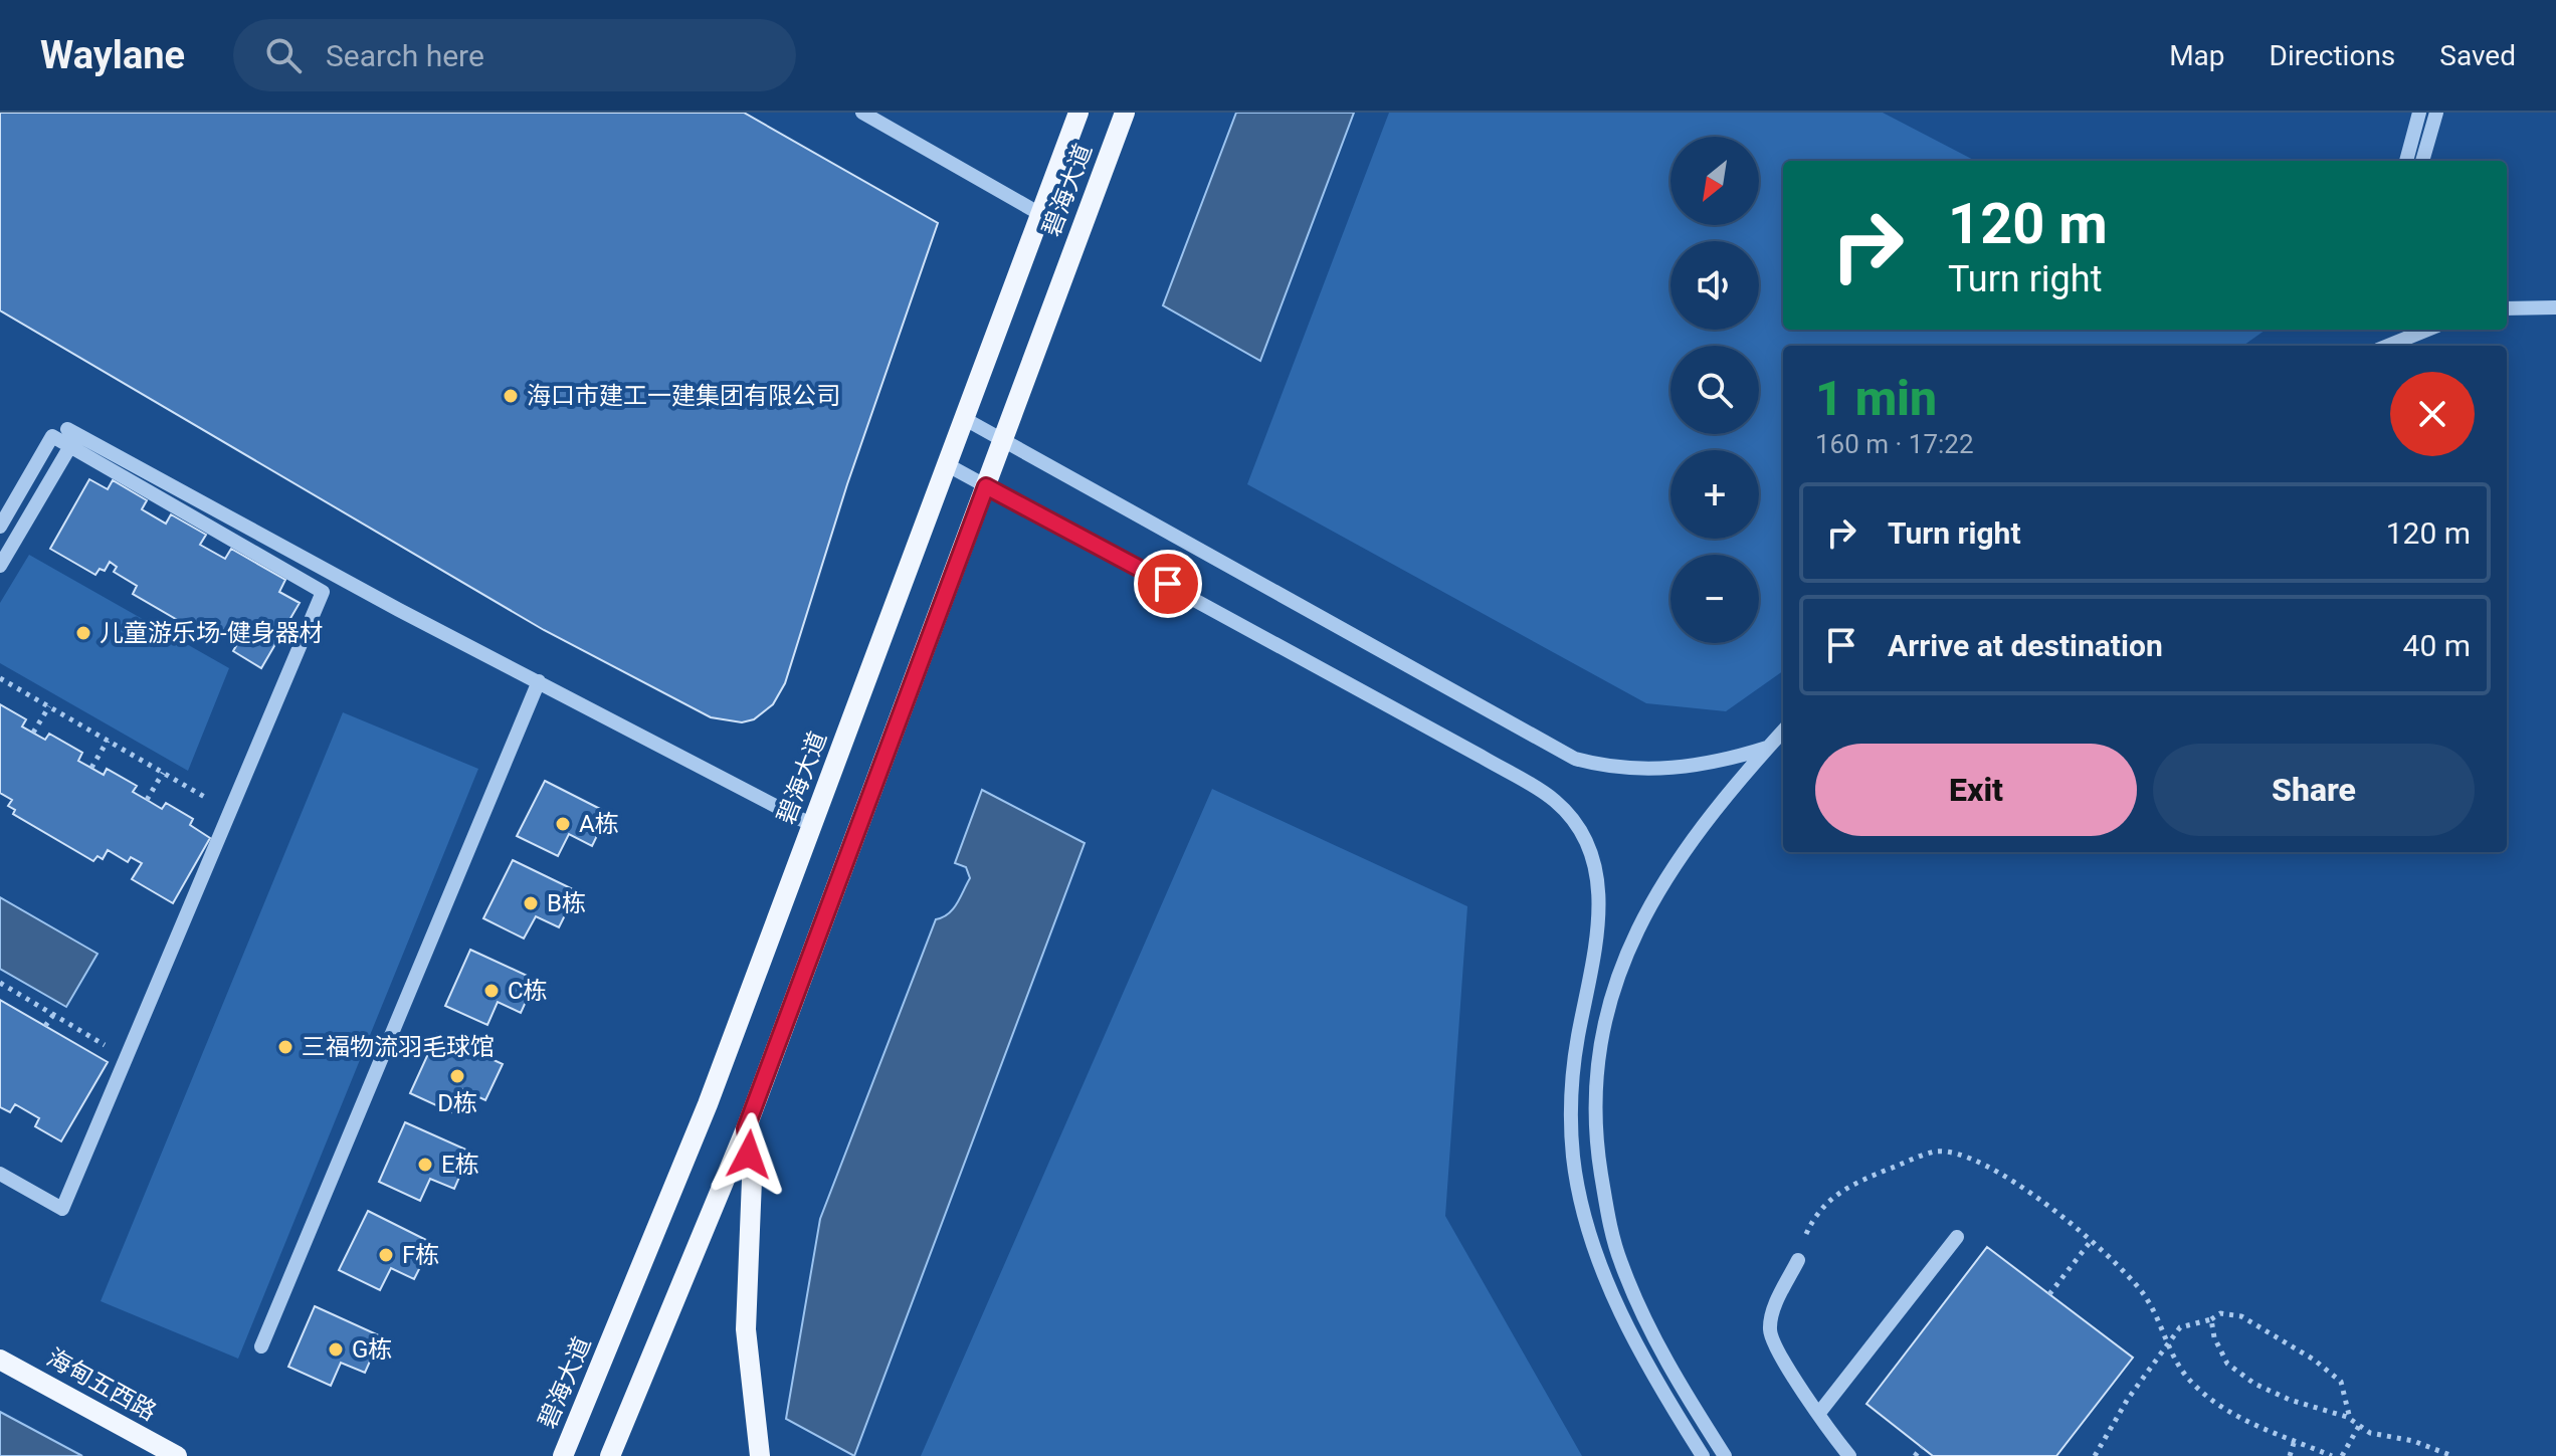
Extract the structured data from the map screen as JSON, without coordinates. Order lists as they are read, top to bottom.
{
  "streets": {
    "main road": ["碧海大道", "海甸五西路"]
  },
  "places": [
    "海口市建工一建集团有限公司",
    "儿童游乐场-健身器材",
    "A栋",
    "B栋",
    "C栋",
    "三福物流羽毛球馆",
    "D栋",
    "E栋",
    "F栋",
    "G栋"
  ],
  "north": "bottom left",
  "page": {
    "header": "Waylane",
    "search": "Search here",
    "nav": ["Map", "Directions", "Saved"],
    "map_buttons": ["+", "−"],
    "turn": ["120 m", "Turn right"],
    "heading": ["1 min", "160 m · 17:22"],
    "list": [
      {
        "name": "Turn right",
        "value": "120 m"
      },
      {
        "name": "Arrive at destination",
        "value": "40 m"
      }
    ],
    "buttons": ["Exit", "Share"]
  }
}
